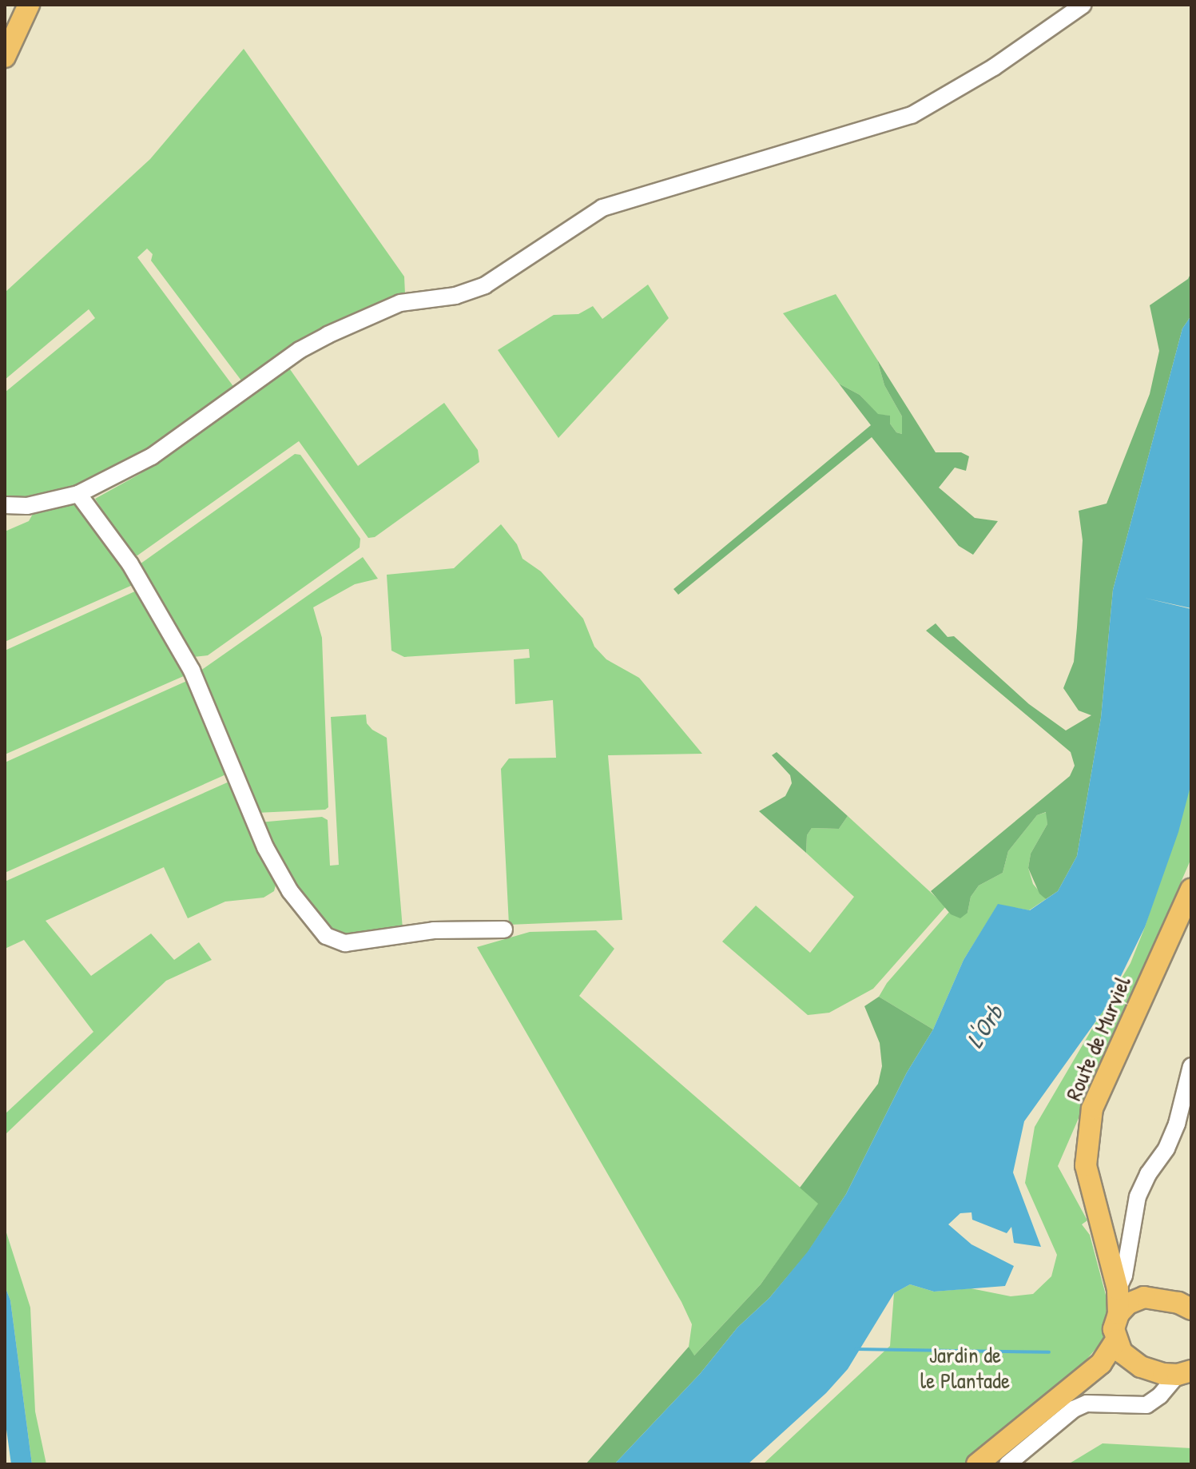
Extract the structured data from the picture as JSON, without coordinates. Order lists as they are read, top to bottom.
{
  "streets": {
    "main road": ["Route de Murviel"]
  },
  "water": ["L'Orb"],
  "parks": ["Jardin de le Plantade"]
}
